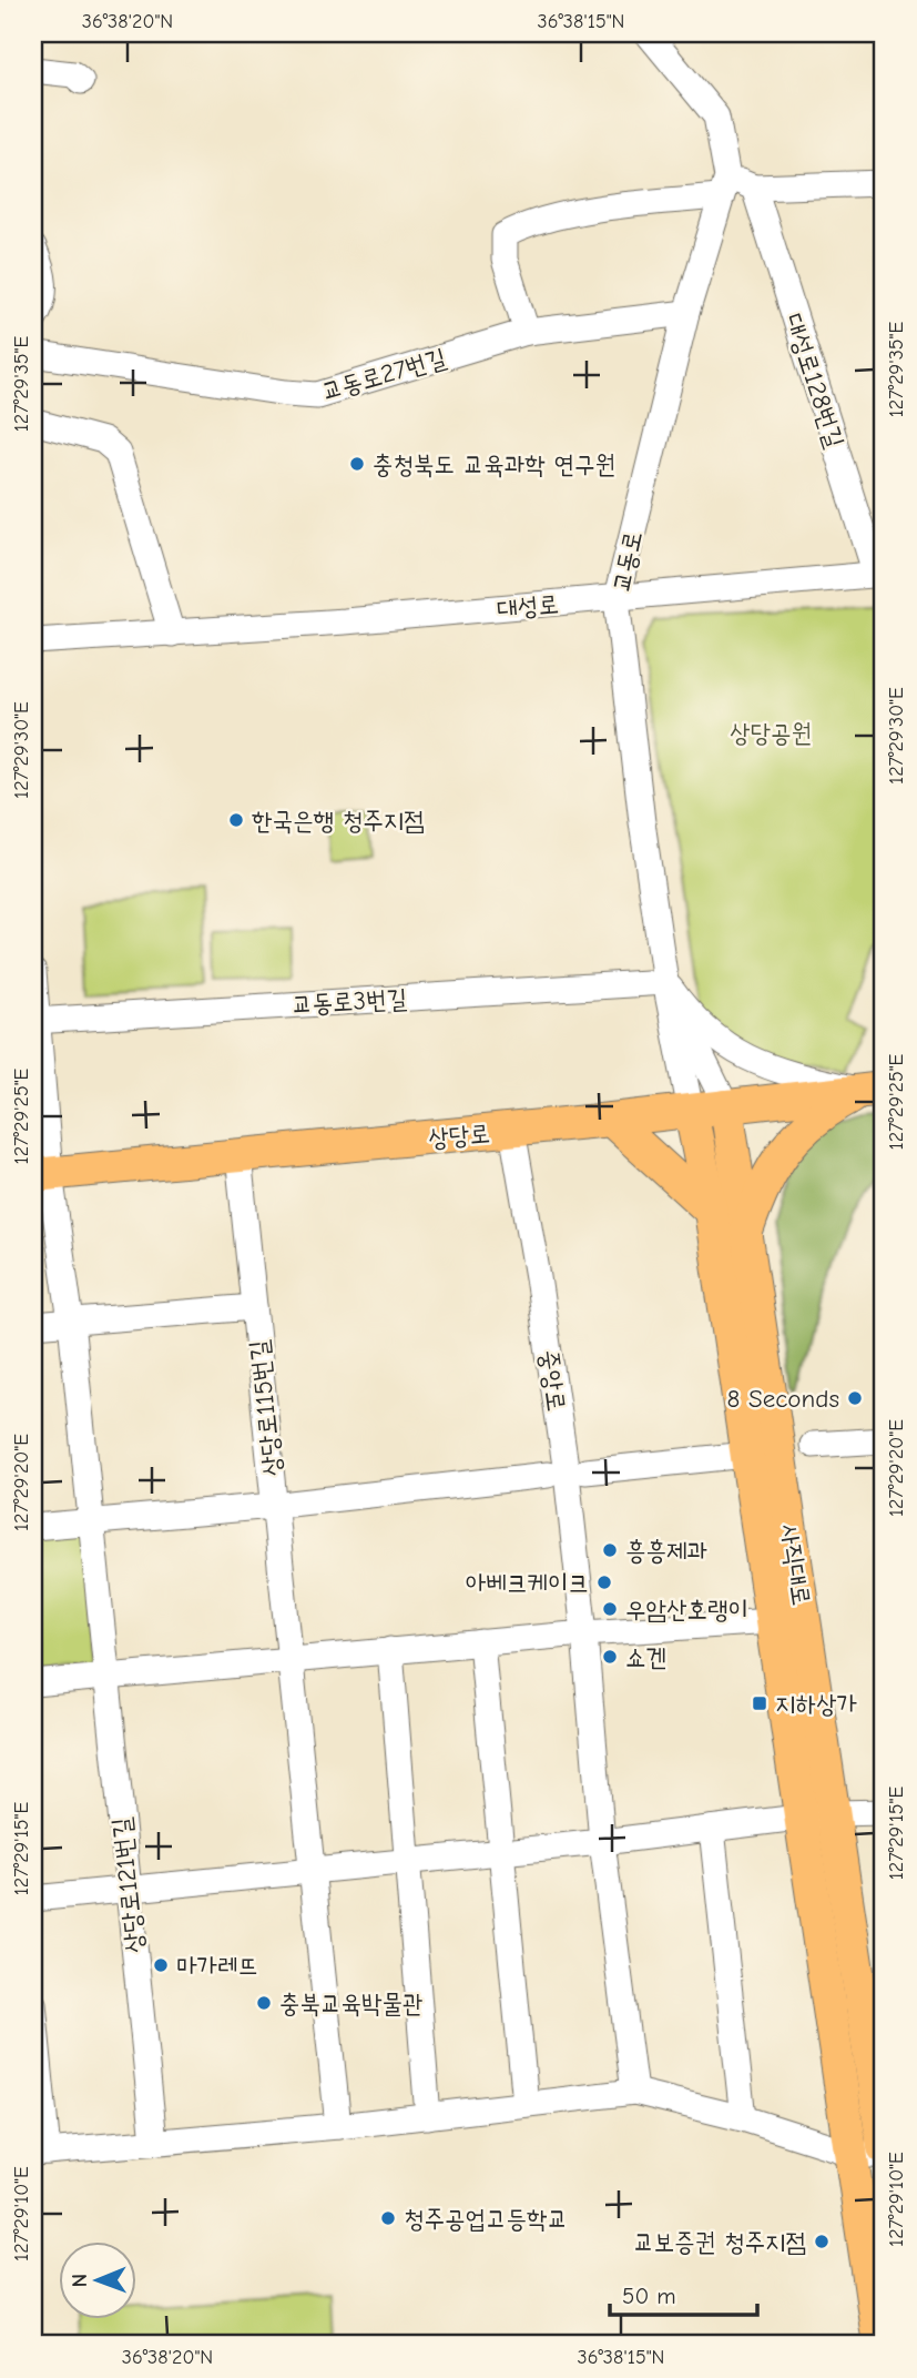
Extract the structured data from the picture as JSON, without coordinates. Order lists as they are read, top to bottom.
{
  "streets": {
    "main road": ["상당로", "사직대로"],
    "street": [
      "교동로27번길",
      "대성로128번길",
      "교동로",
      "대성로",
      "교동로3번길",
      "중앙로",
      "상당로115번길",
      "상당로121번길"
    ]
  },
  "crossings": [
    ["교동로27번길", "교동로"],
    ["대성로128번길", "대성로"],
    ["교동로", "대성로"],
    ["교동로", "교동로3번길"],
    ["교동로", "상당로"],
    ["교동로", "사직대로"],
    ["교동로3번길", "상당로121번길"],
    ["상당로", "중앙로"],
    ["상당로", "상당로115번길"],
    ["상당로", "사직대로"],
    ["상당로", "상당로121번길"],
    ["중앙로", "사직대로"]
  ],
  "parks": ["상당공원"],
  "places": {
    "other": [
      "충청북도 교육과학 연구원",
      "한국은행 청주지점",
      "8 Seconds",
      "흥흥제과",
      "아베크케이크",
      "우암산호랭이",
      "쇼겐",
      "마가레뜨",
      "충북교육박물관",
      "청주공업고등학교",
      "교보증권 청주지점"
    ],
    "transit": ["지하상가"]
  },
  "scale_bar": "50 m",
  "north": "left",
  "coordinates": [
    "36°38'20\"N",
    "36°38'15\"N",
    "127°29'35\"E",
    "127°29'30\"E",
    "127°29'25\"E",
    "127°29'20\"E",
    "127°29'15\"E",
    "127°29'10\"E"
  ]
}
